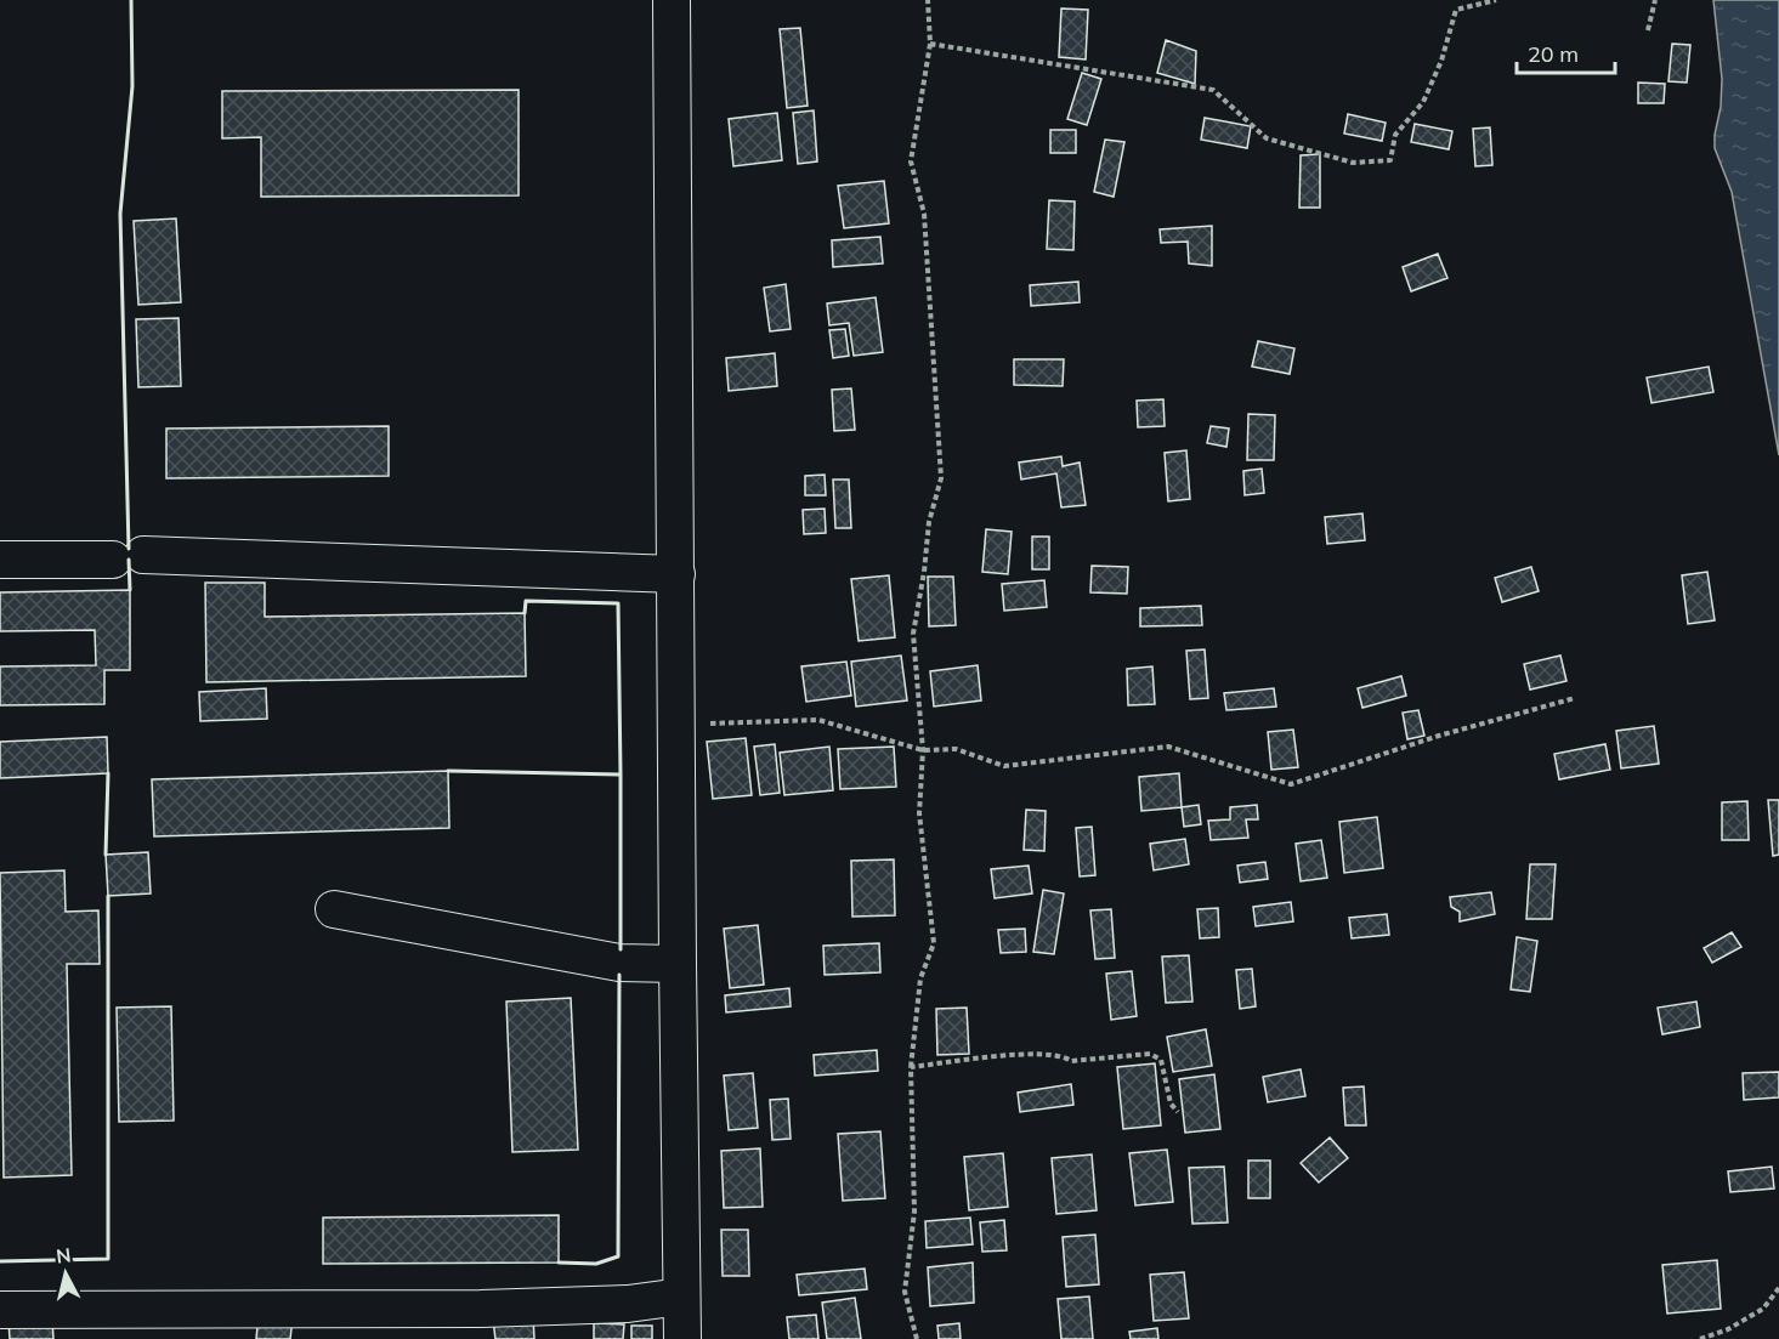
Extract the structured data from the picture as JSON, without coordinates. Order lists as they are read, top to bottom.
{
  "scale_bar": "20 m",
  "north": "top"
}
